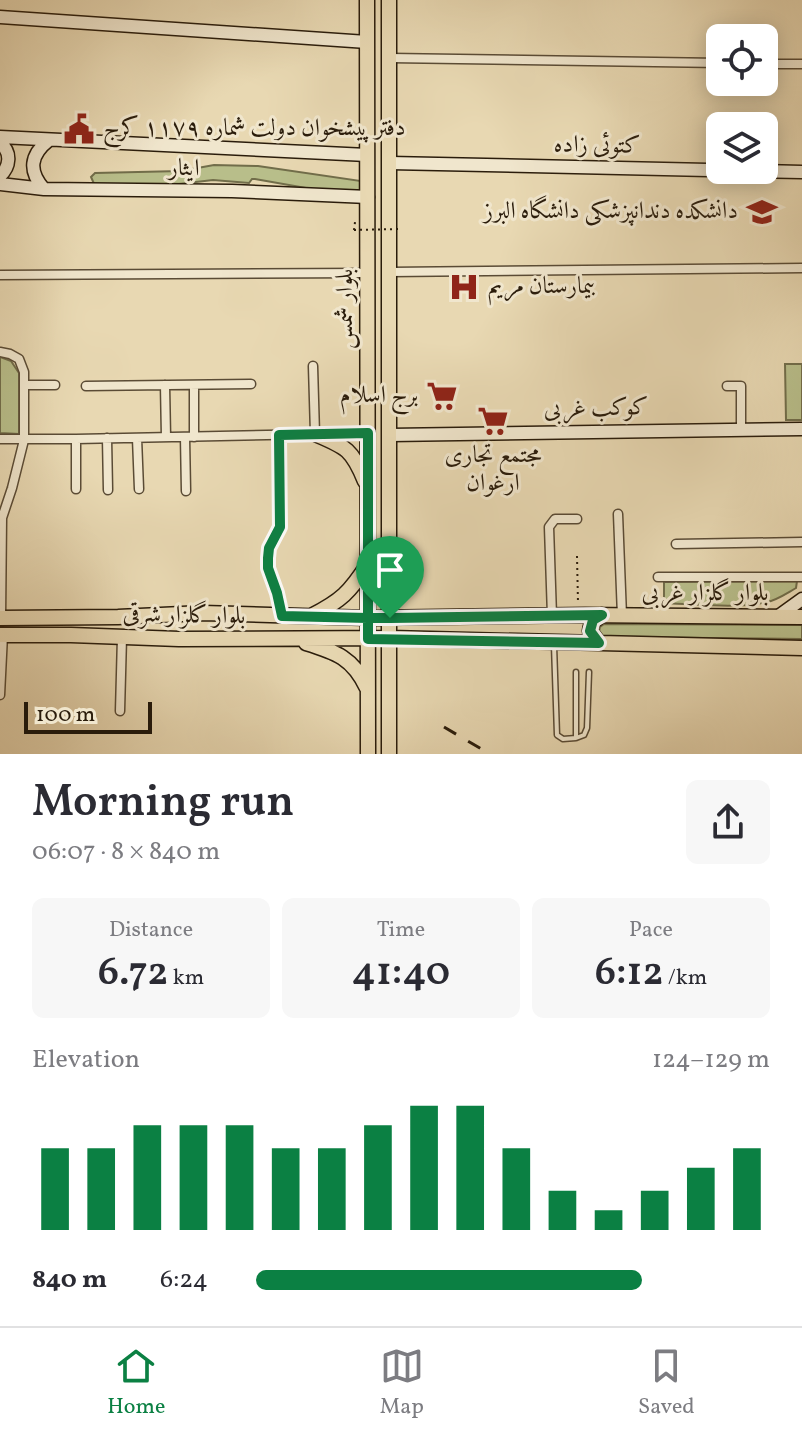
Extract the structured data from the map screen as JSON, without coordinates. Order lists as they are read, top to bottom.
{
  "streets": {
    "main road": ["بلوار شمس", "بلوار گلزار غربی", "بلوار گلزار شرقی"],
    "street": ["کتوئی زاده", "ایثار", "کوکب غربی"]
  },
  "crossings": [
    ["کتوئی زاده", "بلوار شمس"],
    ["ایثار", "بلوار شمس"],
    ["بلوار شمس", "کوکب غربی"],
    ["بلوار شمس", "بلوار گلزار غربی"],
    ["بلوار شمس", "بلوار گلزار شرقی"],
    ["بلوار گلزار غربی", "بلوار گلزار شرقی"]
  ],
  "places": {
    "public building": ["دفتر پیشخوان دولت شماره ۱۱۷۹ کرج"],
    "school or university": ["دانشکده دندانپزشکی دانشگاه البرز"],
    "hospital": ["بیمارستان مریم"],
    "supermarket": ["برج اسلام", "مجتمع تجاری ارغوان"]
  },
  "scale_bar": "100 m",
  "page": {
    "scale": "100 m",
    "heading": ["Morning run", "06:07 · 8 × 840 m"],
    "stats": [
      ["Distance", "6.72 km"],
      ["Time", "41:40"],
      ["Pace", "6:12 /km"]
    ],
    "chart": ["Elevation", "124–129 m"],
    "list": [
      {
        "name": "840 m",
        "note": "6:24"
      }
    ],
    "tabs": ["Home", "Map", "Saved"]
  }
}
